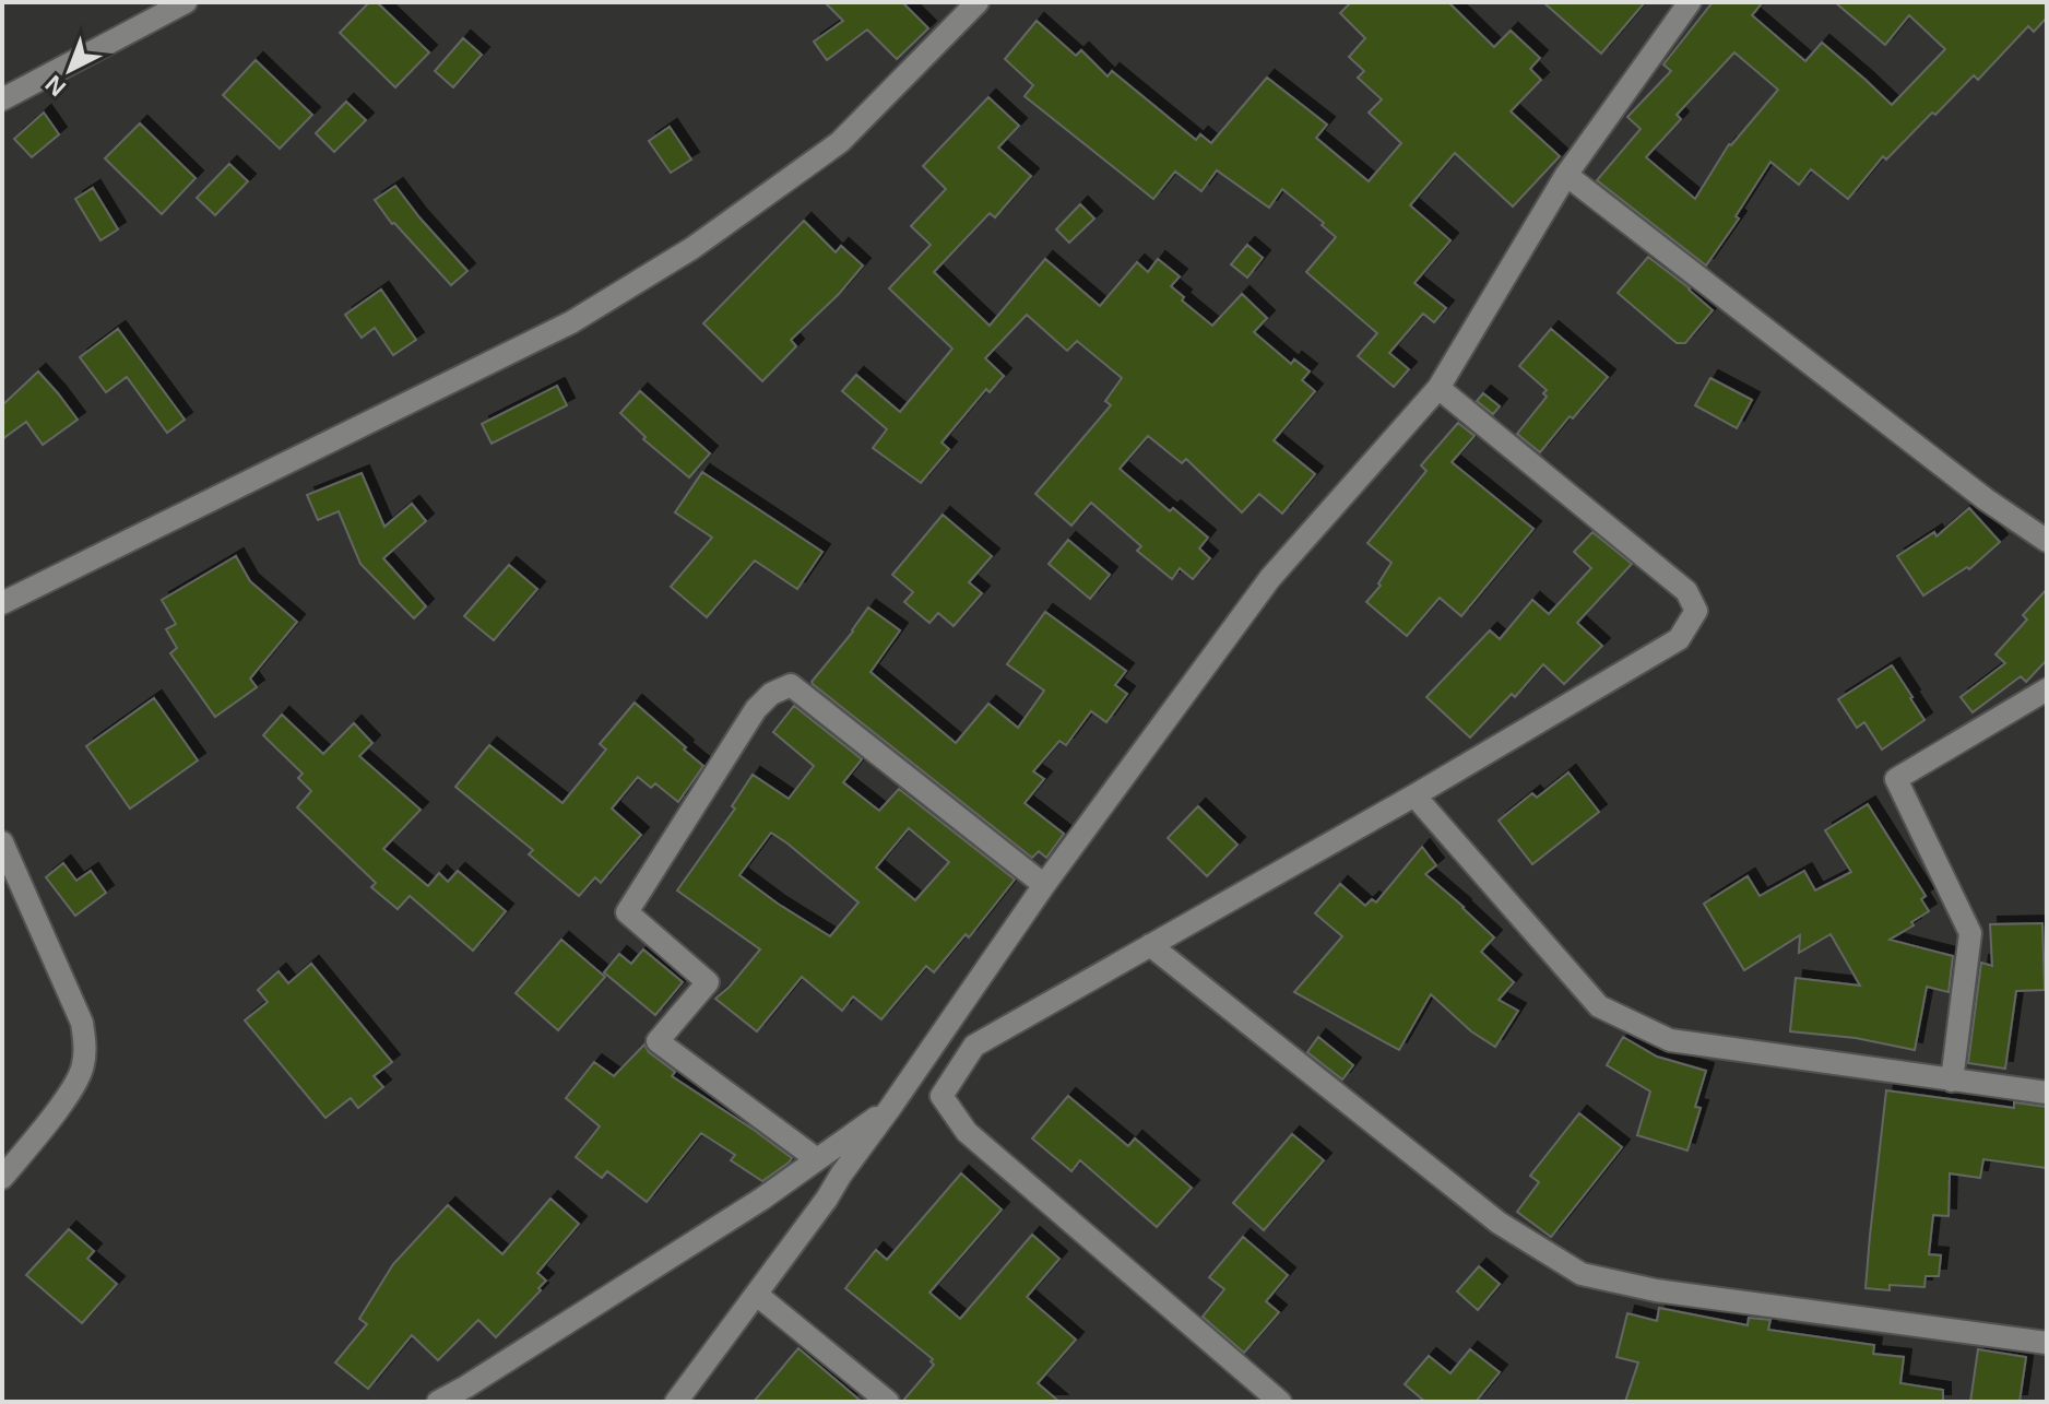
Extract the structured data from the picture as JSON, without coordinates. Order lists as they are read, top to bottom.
{
  "north": "bottom left"
}
